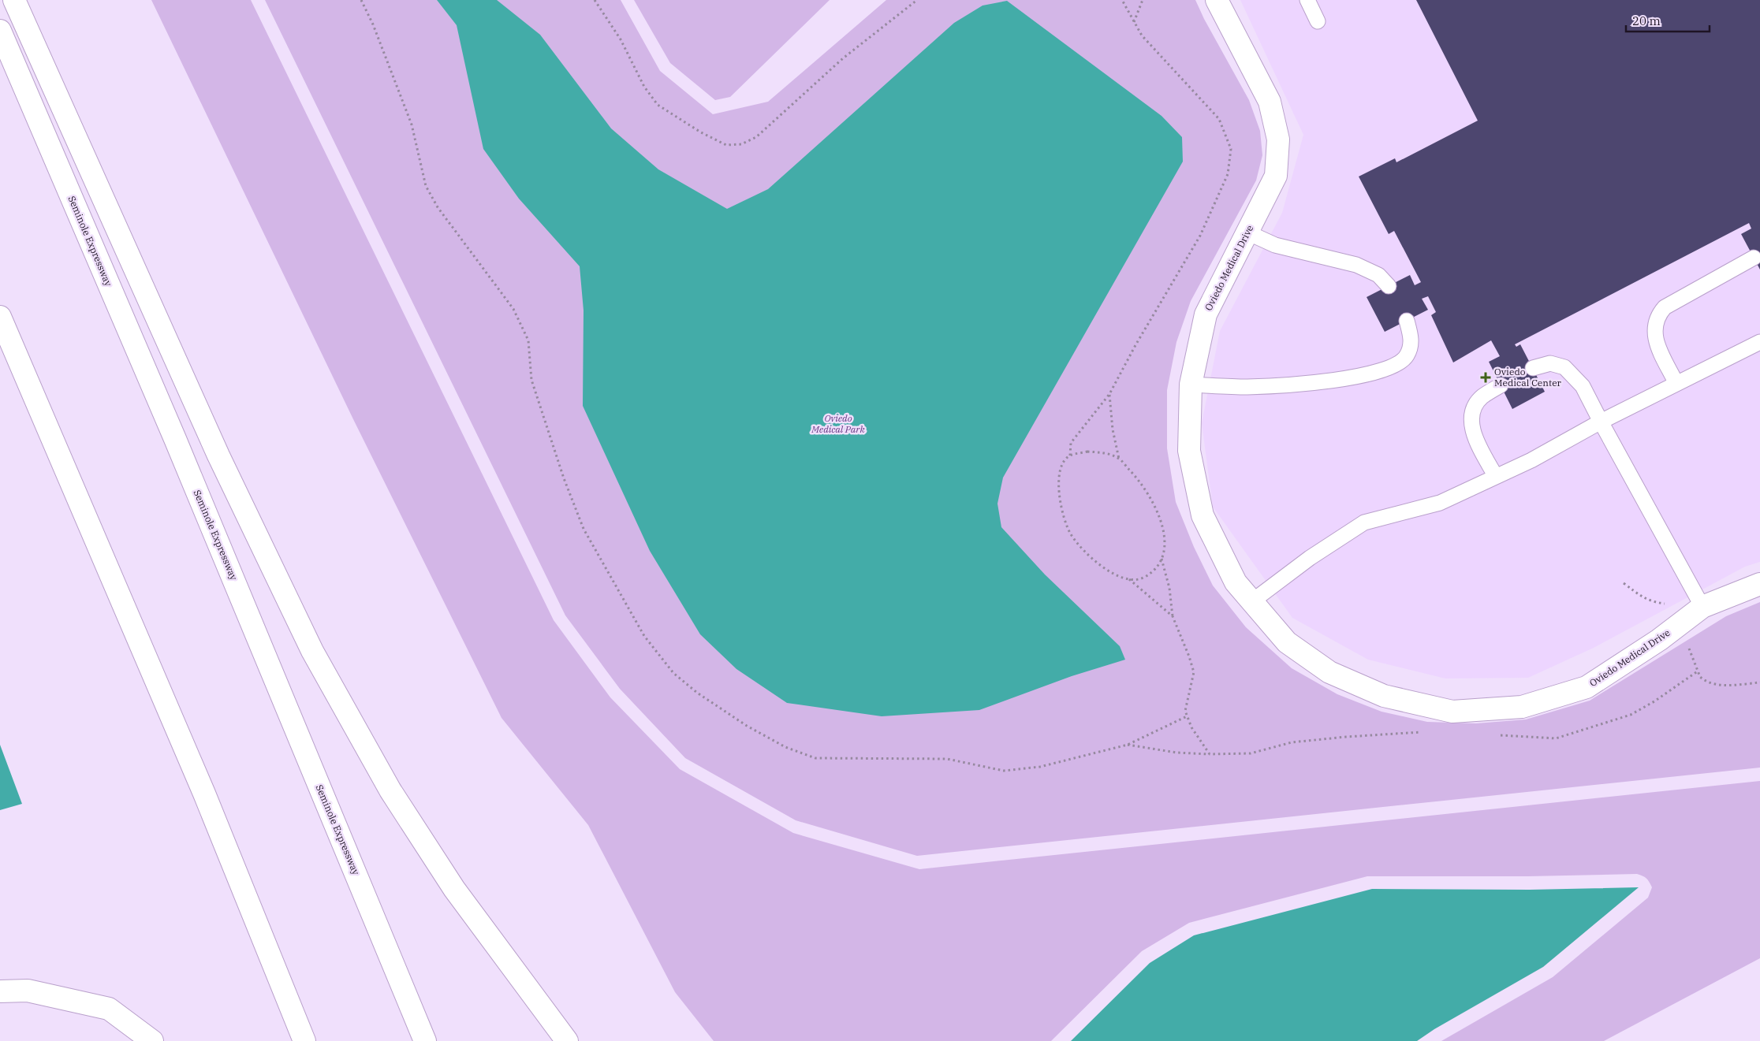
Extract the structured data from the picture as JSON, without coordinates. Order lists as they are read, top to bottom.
{
  "streets": {
    "main road": ["Seminole Expressway", "Oviedo Medical Drive"]
  },
  "parks": ["Oviedo Medical Park"],
  "places": {
    "health": ["Oviedo Medical Center"]
  },
  "scale_bar": "20 m"
}
